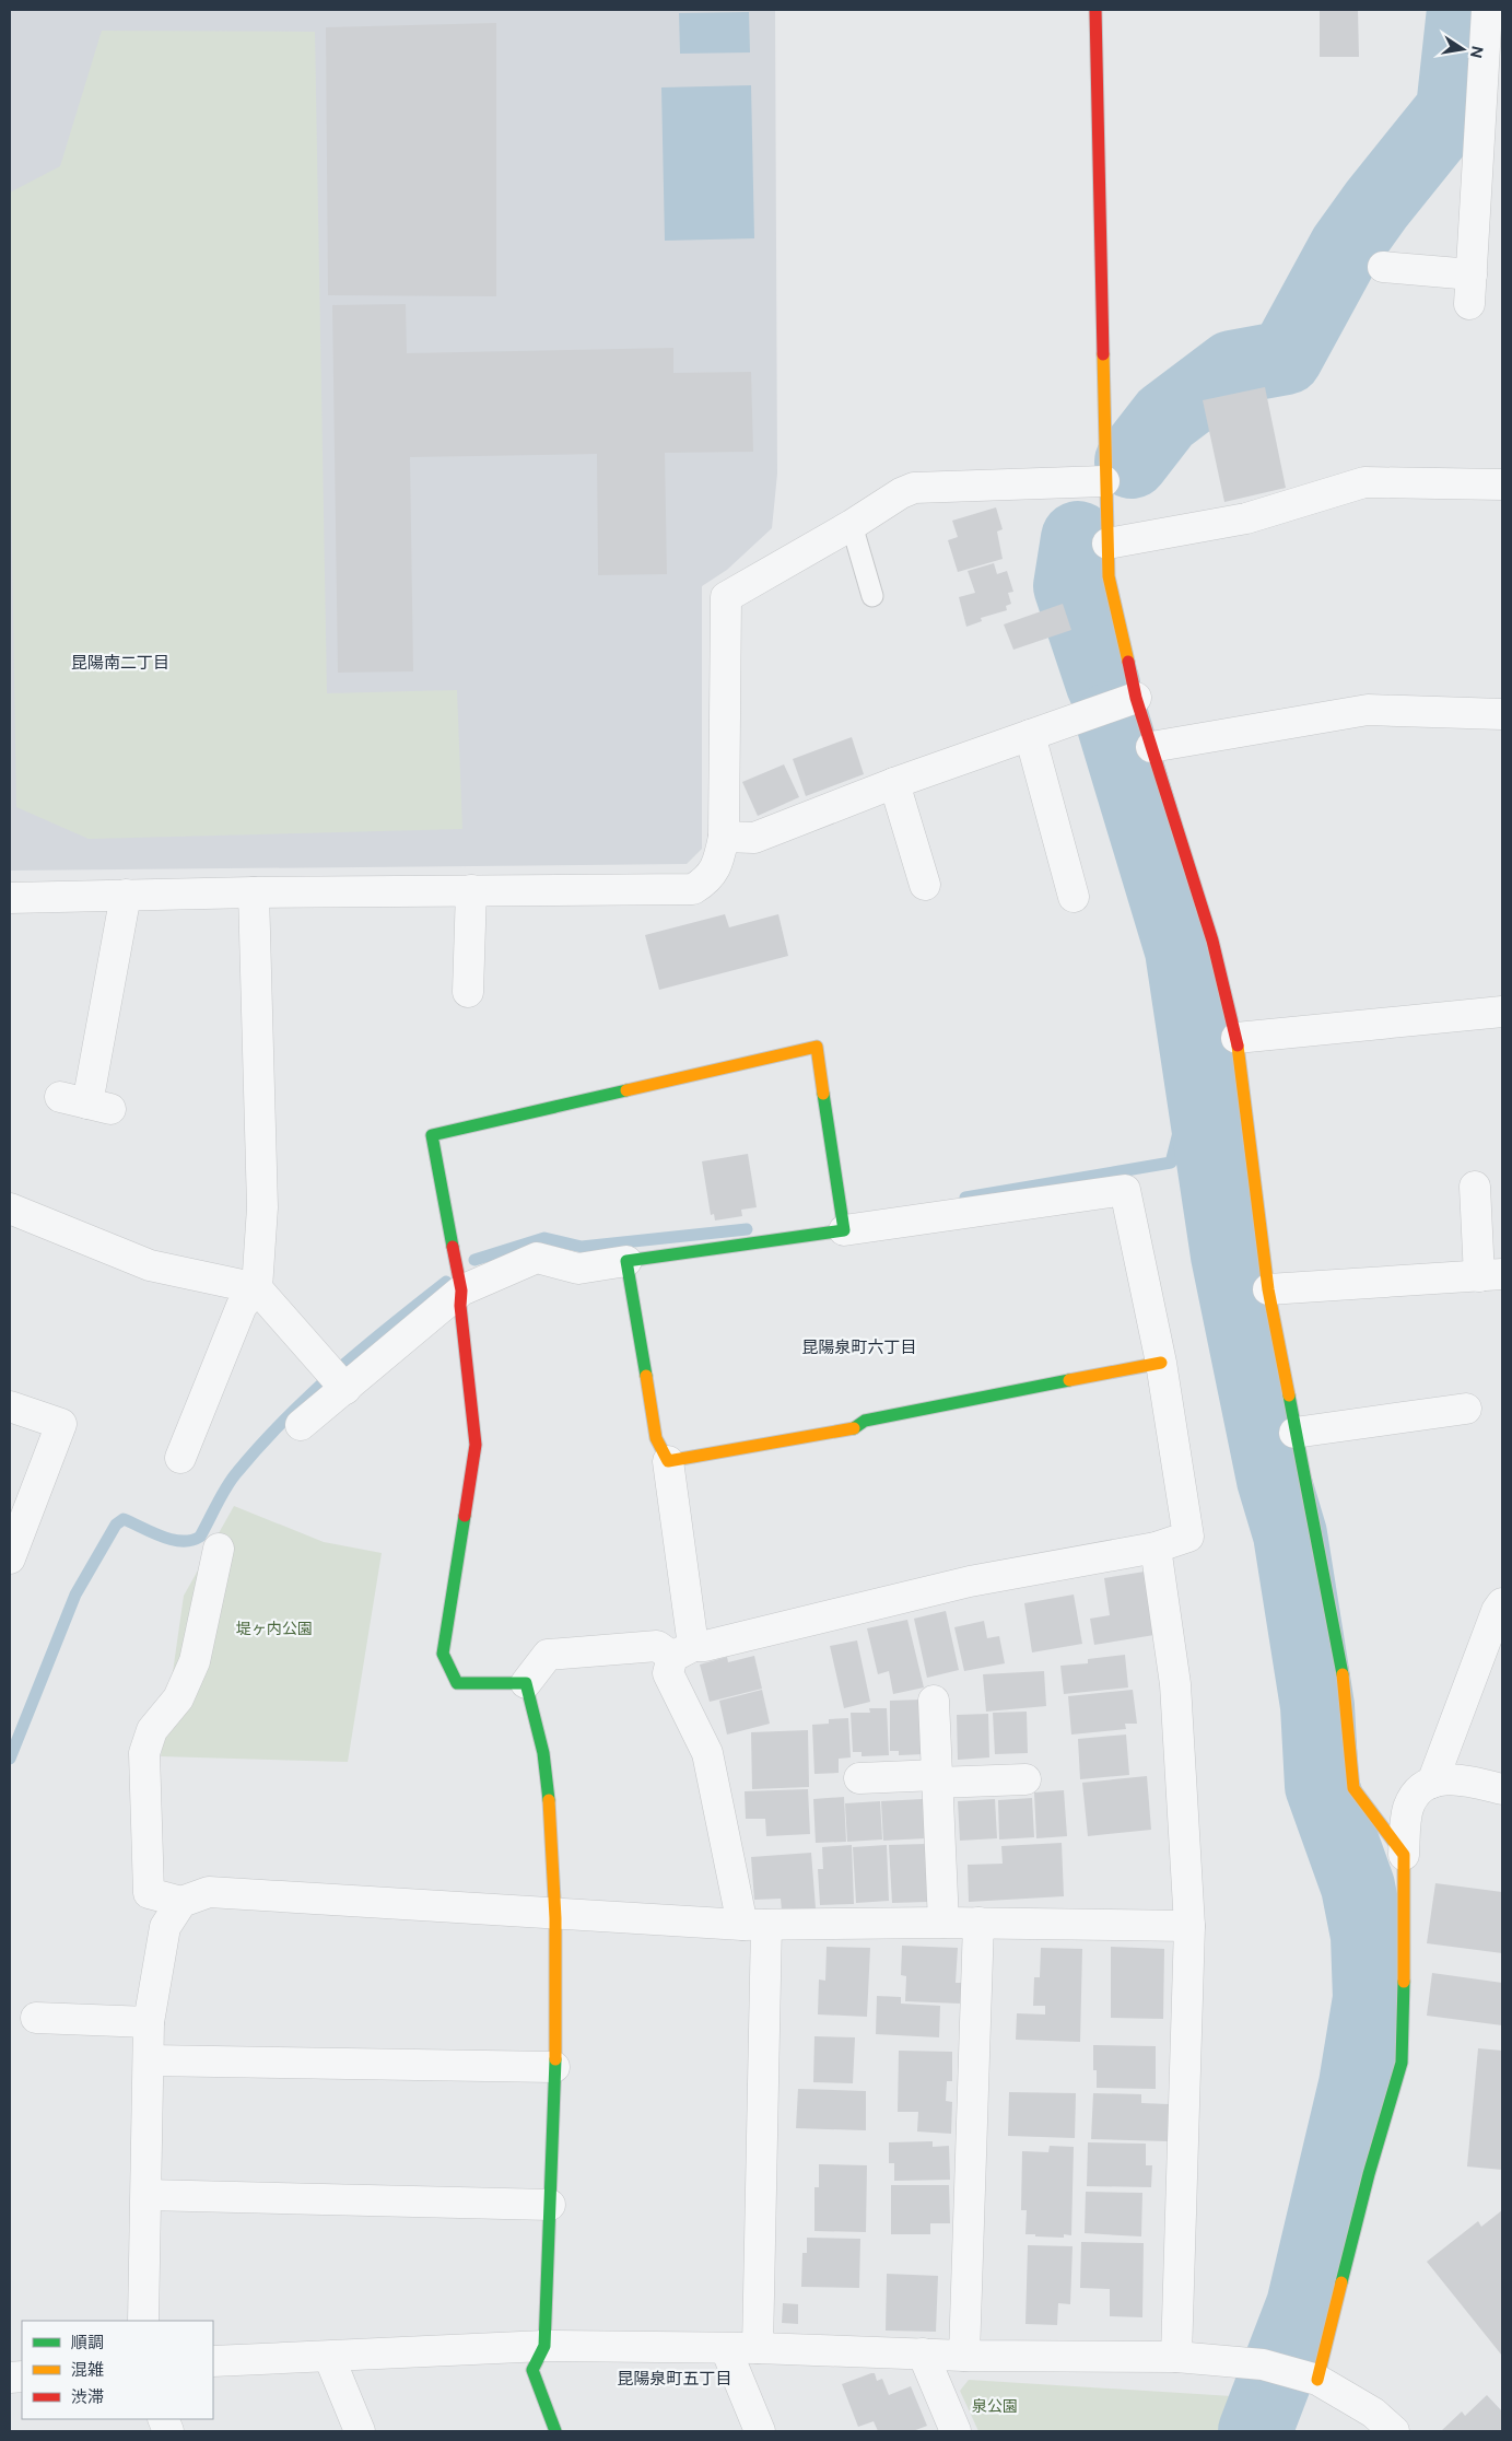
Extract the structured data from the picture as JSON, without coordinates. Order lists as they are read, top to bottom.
{
  "districts": ["昆陽南二丁目", "昆陽泉町六丁目", "昆陽泉町五丁目"],
  "parks": ["堤ヶ内公園", "泉公園"],
  "legend": ["順調", "混雑", "渋滞"],
  "north": "right"
}
